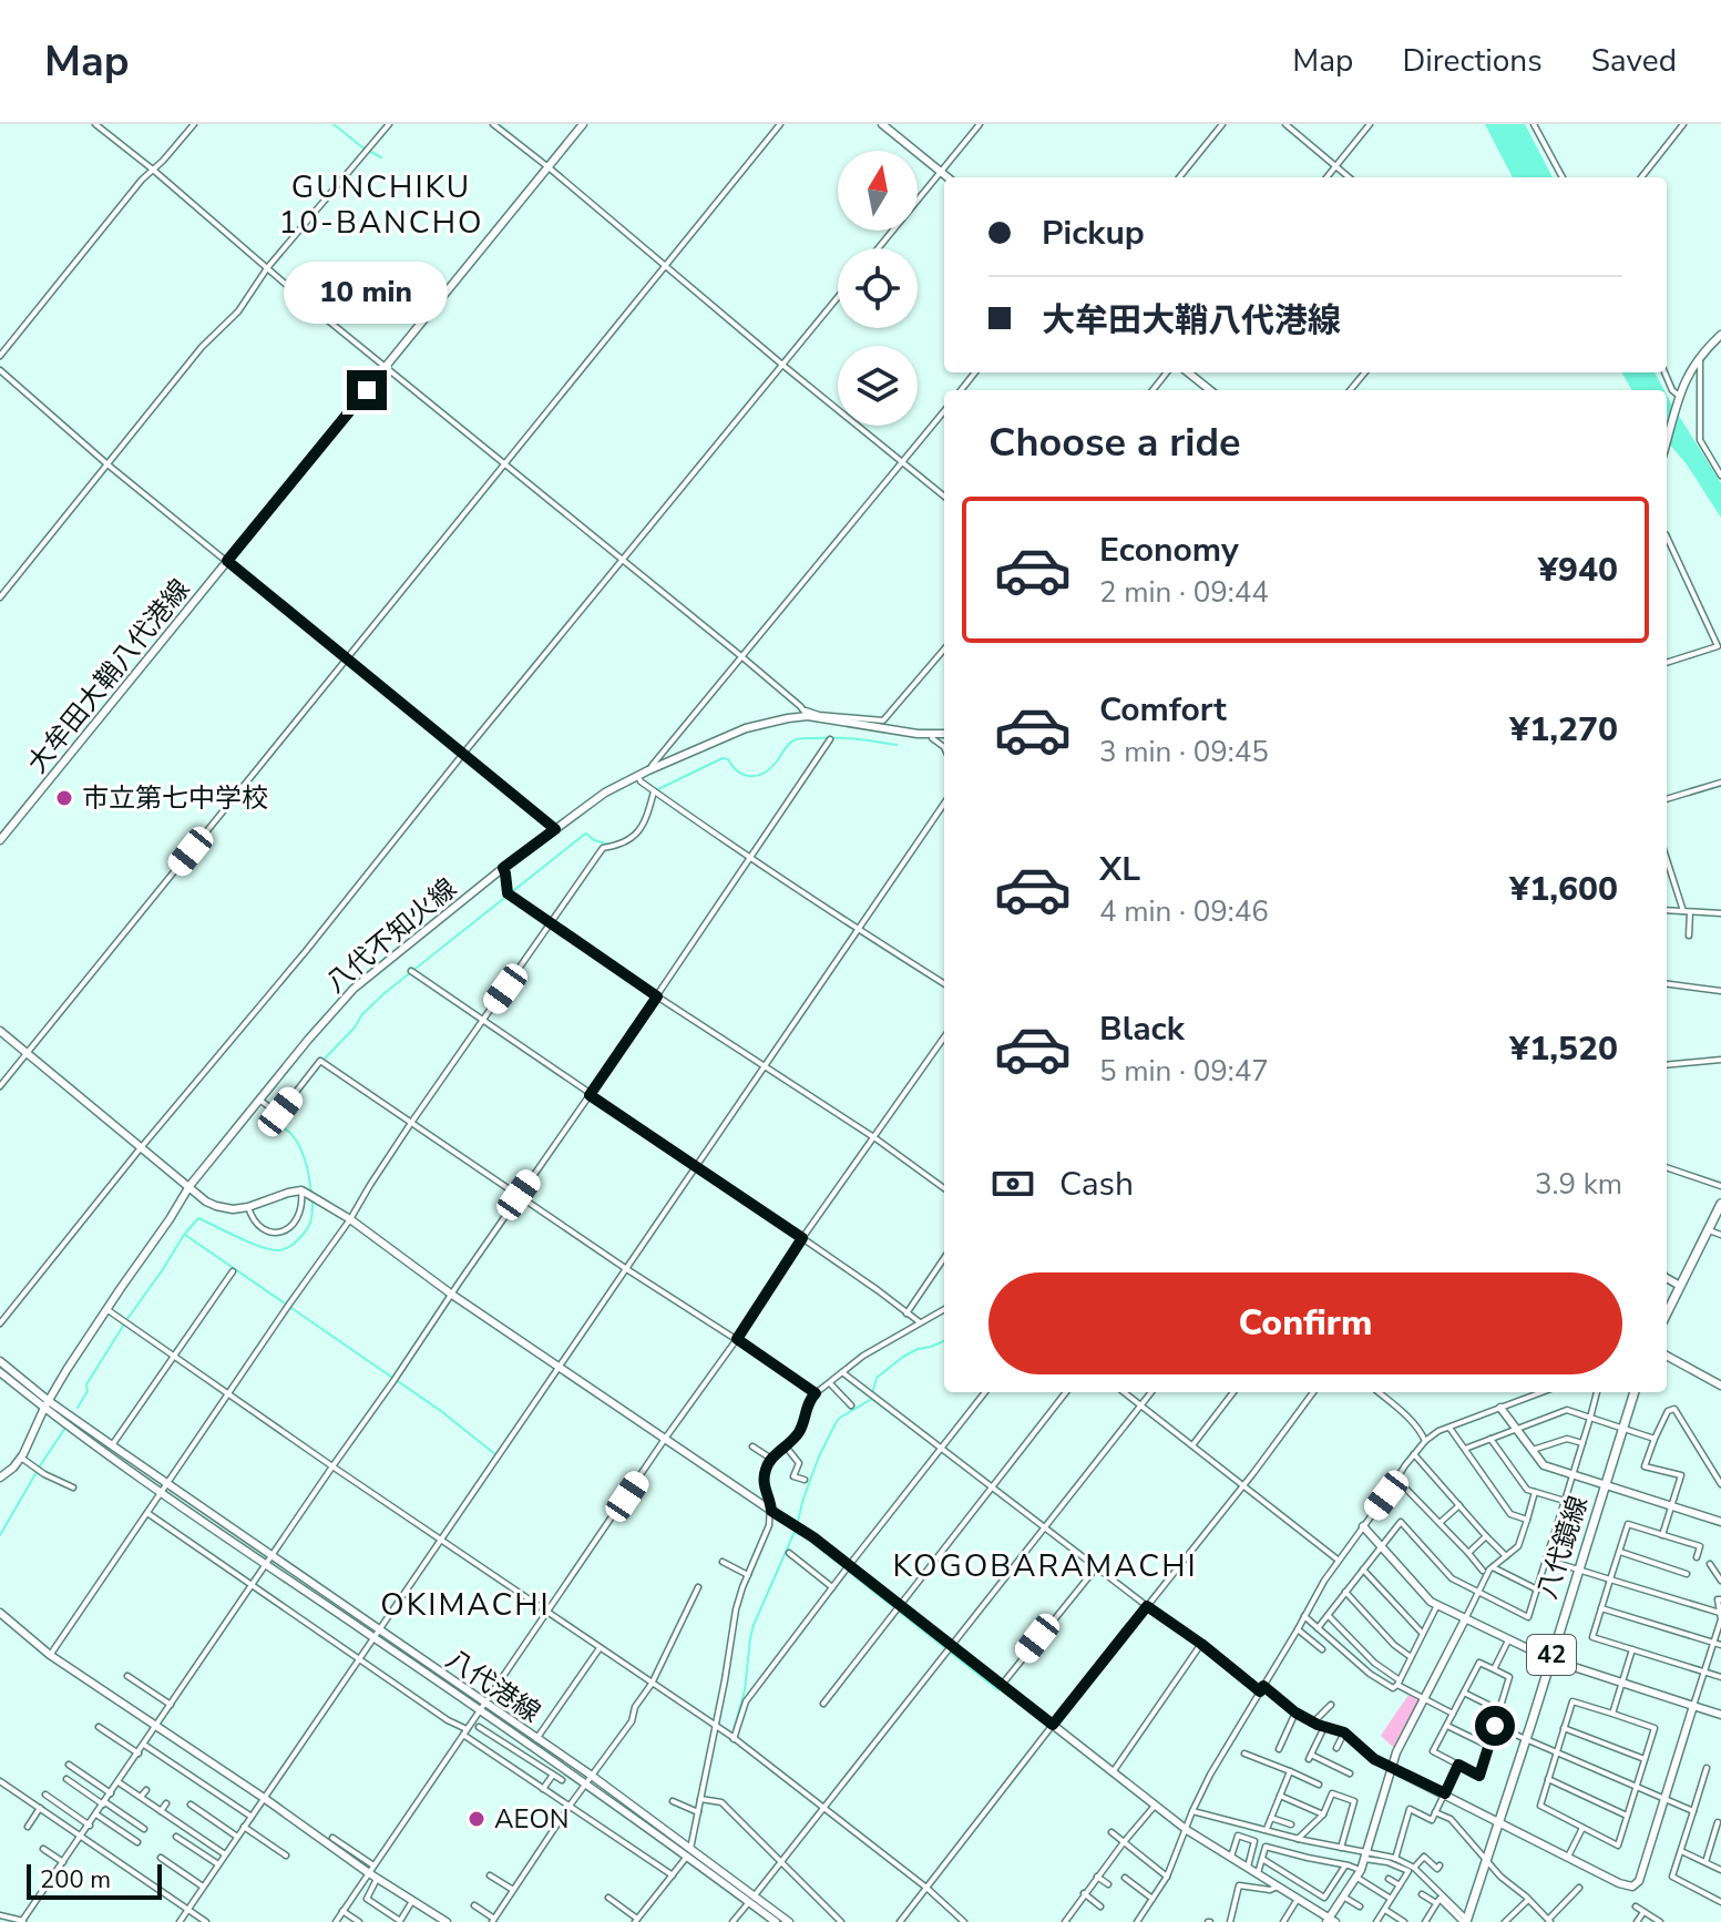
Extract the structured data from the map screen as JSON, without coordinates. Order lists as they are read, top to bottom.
{
  "streets": {
    "main road": [
      "大牟田大鞘八代港線",
      "八代不知火線",
      "八代鏡線",
      "42",
      "八代港線"
    ]
  },
  "crossings": [
    ["八代不知火線", "八代港線"]
  ],
  "districts": ["GUNCHIKU 10-BANCHO", "KOGOBARAMACHI", "OKIMACHI"],
  "places": ["市立第七中学校", "AEON"],
  "scale_bar": "200 m",
  "north": "top",
  "page": {
    "header": "Map",
    "nav": ["Map", "Directions", "Saved"],
    "banner": ["Pickup", "大牟田大鞘八代港線"],
    "bubble": "10 min",
    "heading": "Choose a ride",
    "list": [
      {
        "name": "Economy",
        "note": "2 min · 09:44",
        "value": "¥940"
      },
      {
        "name": "Comfort",
        "note": "3 min · 09:45",
        "value": "¥1,270"
      },
      {
        "name": "XL",
        "note": "4 min · 09:46",
        "value": "¥1,600"
      },
      {
        "name": "Black",
        "note": "5 min · 09:47",
        "value": "¥1,520"
      }
    ],
    "pay": ["Cash", "3.9 km"],
    "buttons": "Confirm",
    "scale": "200 m"
  }
}
